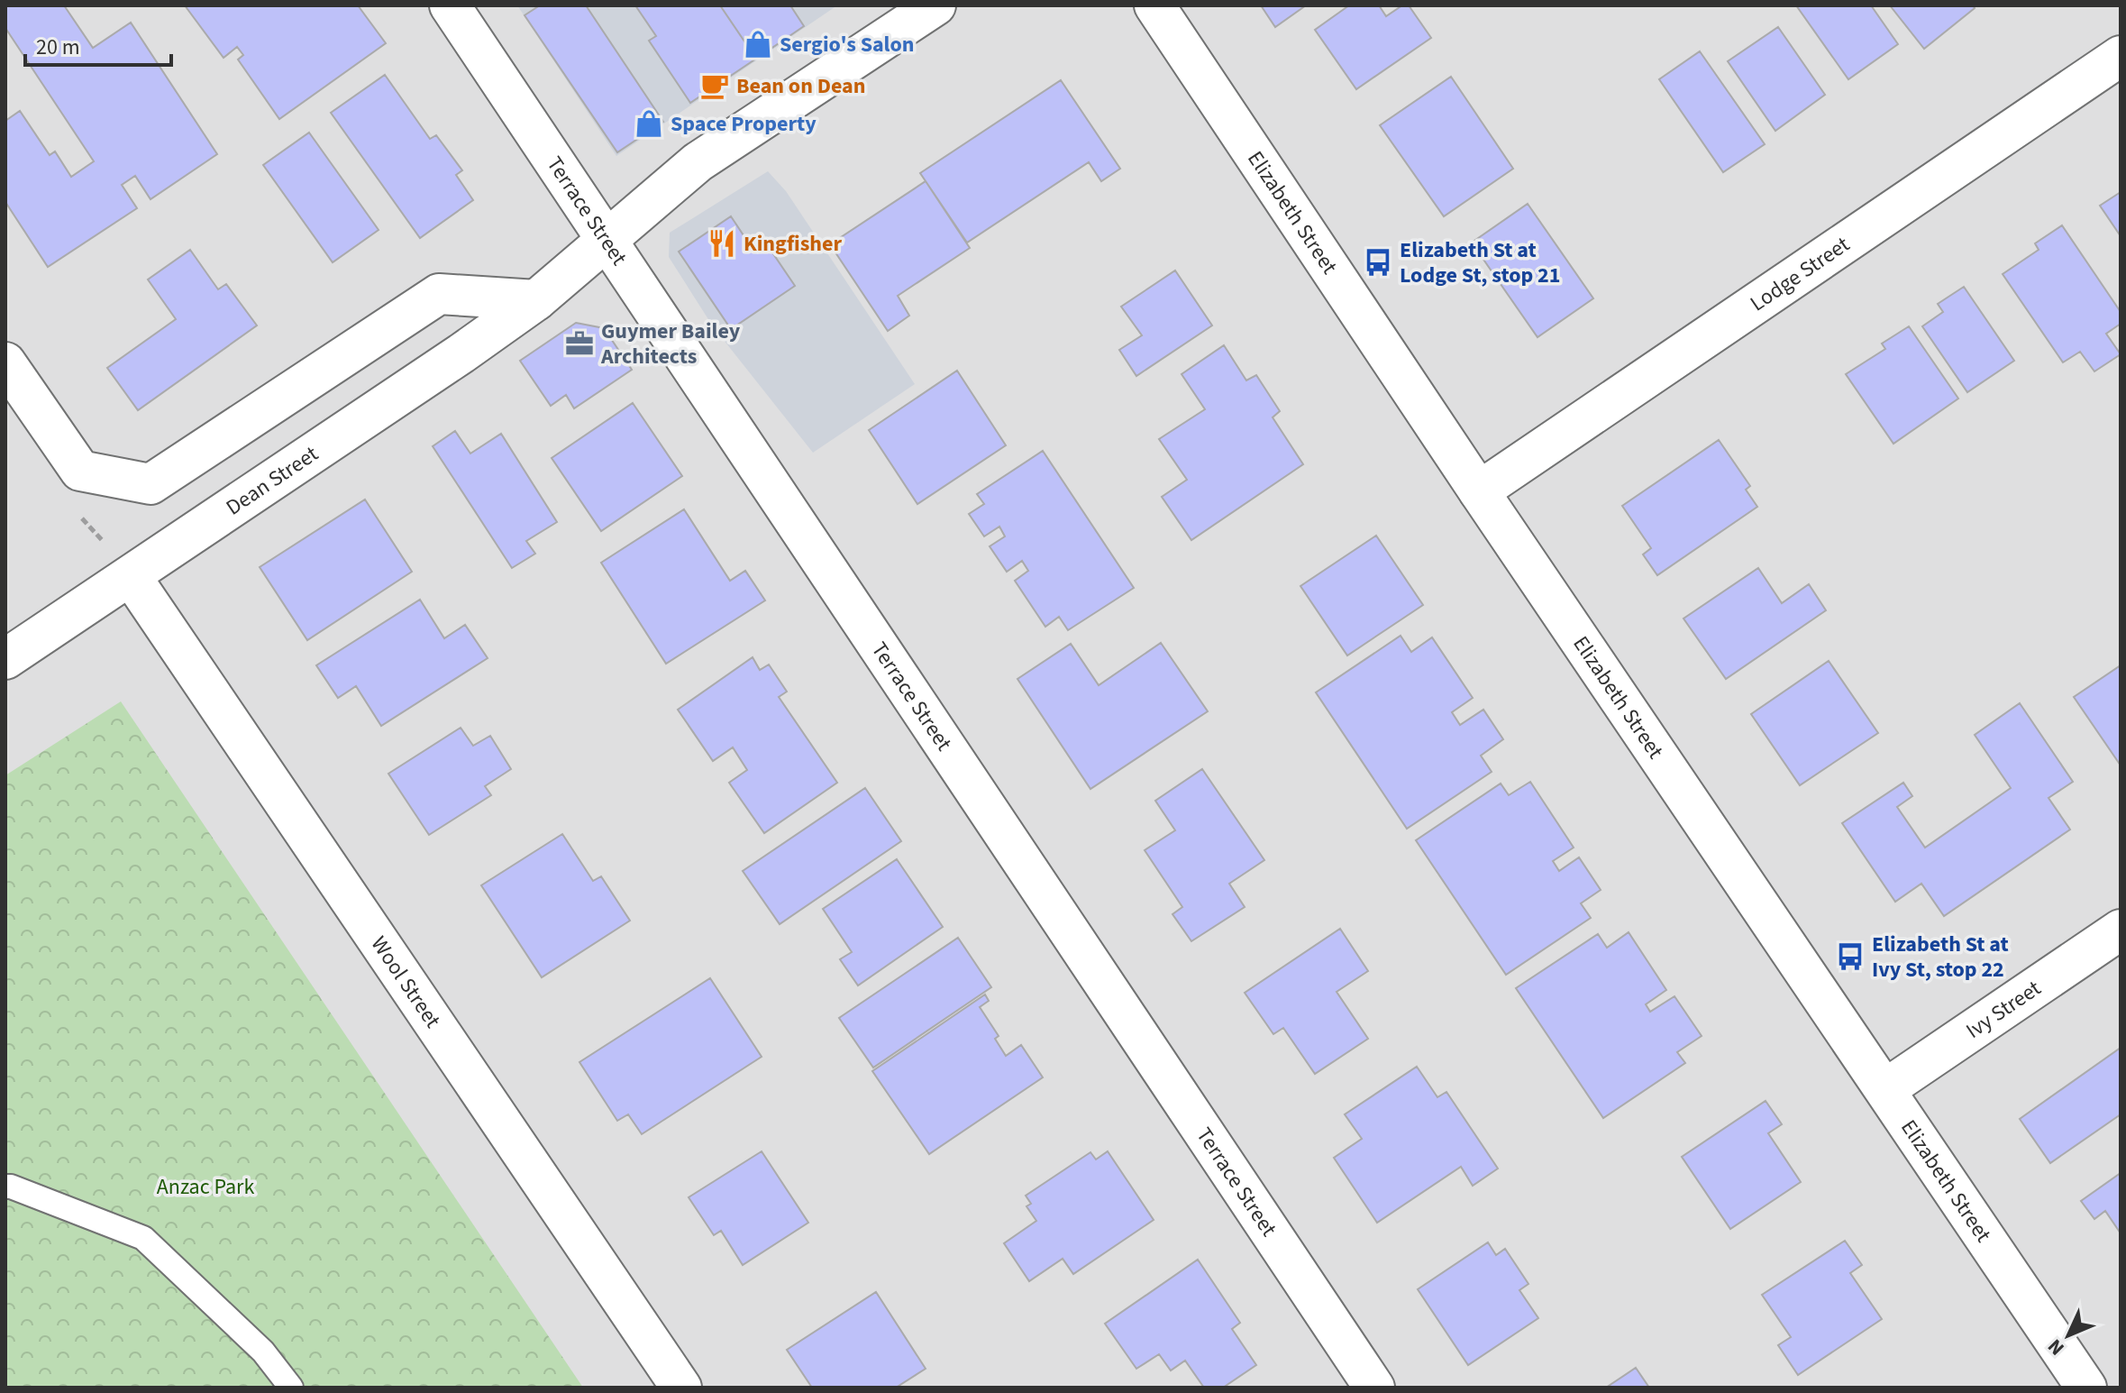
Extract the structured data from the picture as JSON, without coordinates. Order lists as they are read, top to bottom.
{
  "streets": {
    "street": [
      "Terrace Street",
      "Elizabeth Street",
      "Lodge Street",
      "Dean Street",
      "Wool Street",
      "Ivy Street"
    ]
  },
  "crossings": [
    ["Terrace Street", "Dean Street"],
    ["Elizabeth Street", "Lodge Street"],
    ["Elizabeth Street", "Ivy Street"],
    ["Dean Street", "Wool Street"]
  ],
  "parks": ["Anzac Park"],
  "places": {
    "shop": ["Sergio's Salon", "Space Property"],
    "cafe": ["Bean on Dean"],
    "restaurant": ["Kingfisher"],
    "bus stop": ["Elizabeth St at Lodge St, stop 21", "Elizabeth St at Ivy St, stop 22"],
    "office": ["Guymer Bailey Architects"]
  },
  "scale_bar": "20 m",
  "north": "bottom left"
}
